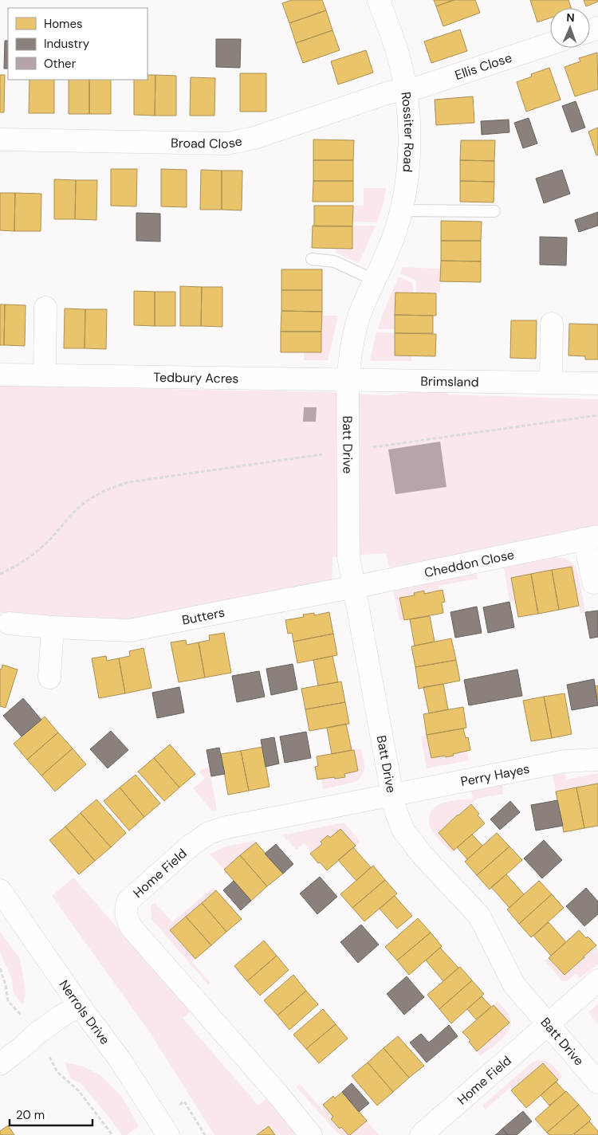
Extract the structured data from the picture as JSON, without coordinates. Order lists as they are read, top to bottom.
{
  "streets": {
    "street": [
      "Ellis Close",
      "Rossiter Road",
      "Broad Close",
      "Tedbury Acres",
      "Brimsland",
      "Batt Drive",
      "Cheddon Close",
      "Butters",
      "Perry Hayes",
      "Home Field",
      "Nerrols Drive"
    ]
  },
  "crossings": [
    ["Ellis Close", "Rossiter Road"],
    ["Ellis Close", "Broad Close"],
    ["Rossiter Road", "Broad Close"],
    ["Rossiter Road", "Tedbury Acres"],
    ["Rossiter Road", "Brimsland"],
    ["Rossiter Road", "Batt Drive"],
    ["Tedbury Acres", "Brimsland"],
    ["Tedbury Acres", "Batt Drive"],
    ["Brimsland", "Batt Drive"],
    ["Batt Drive", "Cheddon Close"],
    ["Batt Drive", "Butters"],
    ["Batt Drive", "Perry Hayes"],
    ["Batt Drive", "Home Field"],
    ["Cheddon Close", "Butters"],
    ["Perry Hayes", "Home Field"]
  ],
  "legend": ["Homes", "Industry", "Other"],
  "scale_bar": "20 m",
  "north": "top"
}
